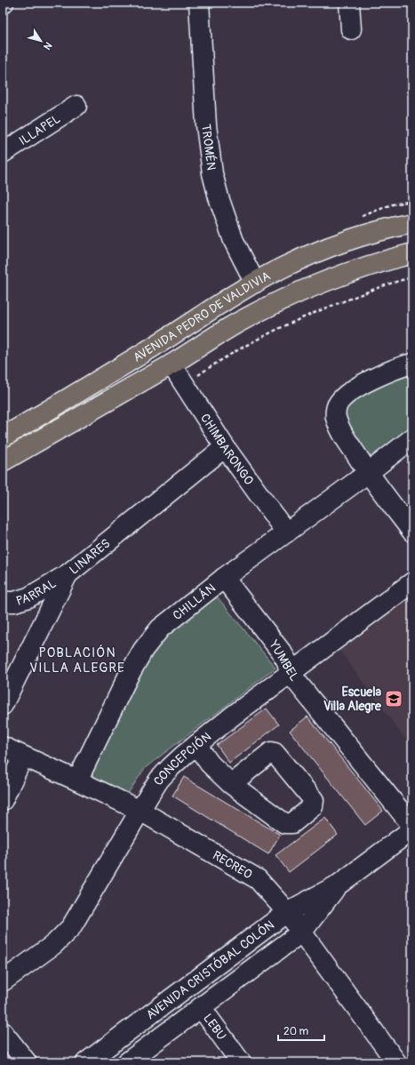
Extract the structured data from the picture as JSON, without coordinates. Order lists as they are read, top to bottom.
{
  "streets": {
    "main road": ["AVENIDA PEDRO DE VALDIVIA"],
    "street": [
      "ILLAPEL",
      "TROMÉN",
      "CHIMBARONGO",
      "LINARES",
      "PARRAL",
      "CHILLÁN",
      "YUMBEL",
      "CONCEPCIÓN",
      "RECREO",
      "AVENIDA CRISTÓBAL COLÓN",
      "LEBU"
    ]
  },
  "crossings": [
    ["TROMÉN", "AVENIDA PEDRO DE VALDIVIA"],
    ["AVENIDA PEDRO DE VALDIVIA", "CHIMBARONGO"],
    ["CHIMBARONGO", "LINARES"],
    ["CHIMBARONGO", "CHILLÁN"],
    ["LINARES", "PARRAL"],
    ["CHILLÁN", "YUMBEL"],
    ["CHILLÁN", "RECREO"],
    ["YUMBEL", "CONCEPCIÓN"],
    ["YUMBEL", "AVENIDA CRISTÓBAL COLÓN"],
    ["CONCEPCIÓN", "RECREO"],
    ["RECREO", "AVENIDA CRISTÓBAL COLÓN"],
    ["AVENIDA CRISTÓBAL COLÓN", "LEBU"]
  ],
  "districts": ["POBLACIÓN VILLA ALEGRE"],
  "places": {
    "school or university": ["Escuela Villa Alegre"]
  },
  "scale_bar": "20 m",
  "north": "bottom right"
}
